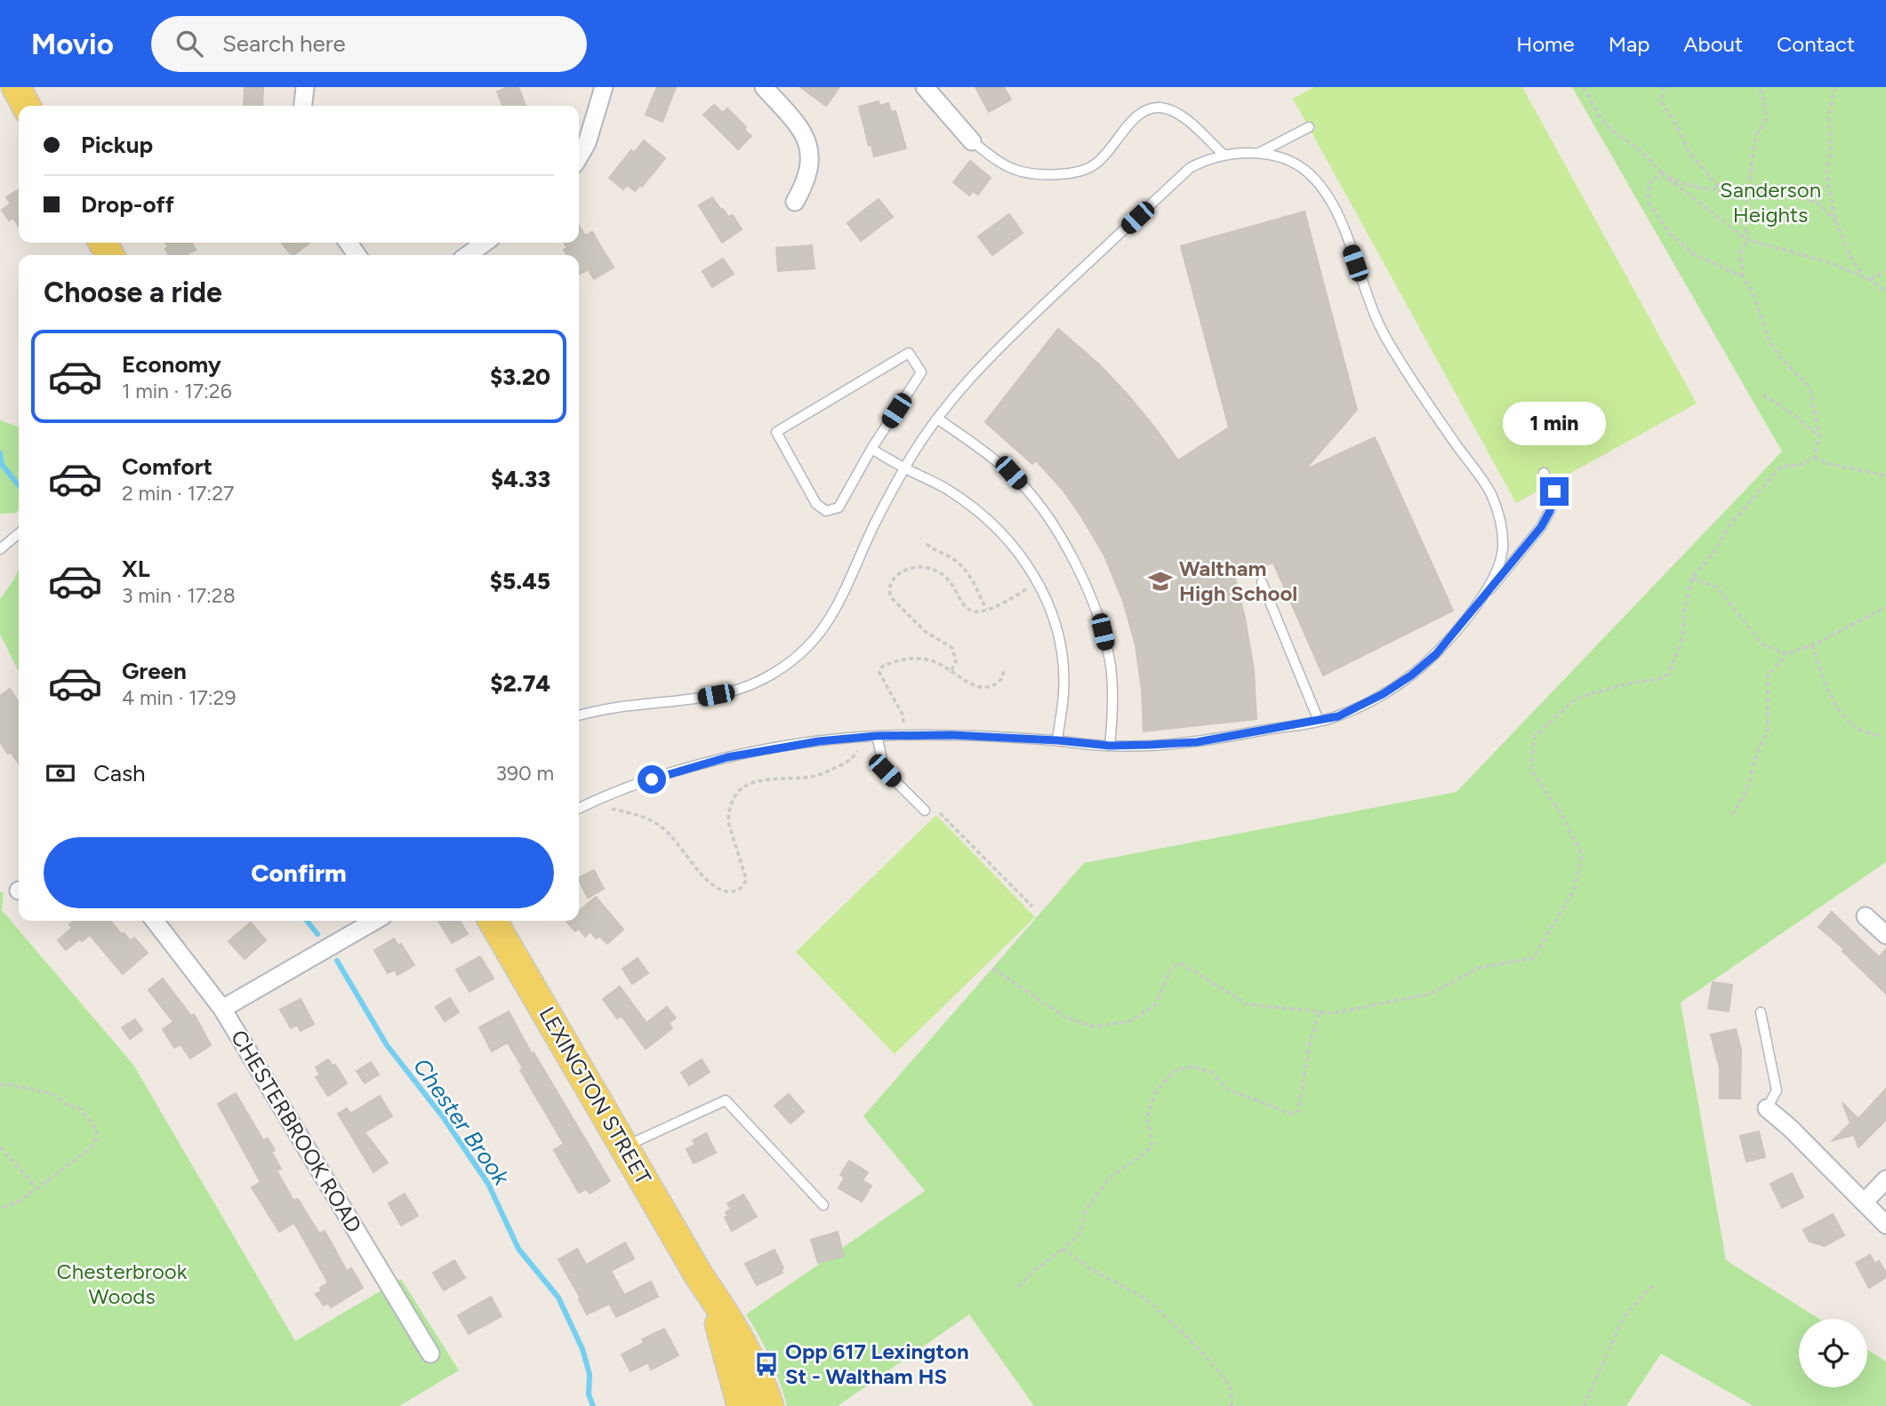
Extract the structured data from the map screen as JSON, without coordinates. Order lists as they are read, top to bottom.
{
  "streets": {
    "main road": ["LEXINGTON STREET"],
    "street": ["CHESTERBROOK ROAD"]
  },
  "water": ["Chester Brook"],
  "parks": ["Sanderson Heights", "Chesterbrook Woods"],
  "places": {
    "school or university": ["Waltham High School"],
    "bus stop": ["Opp 617 Lexington St - Waltham HS"]
  },
  "page": {
    "header": "Movio",
    "search": "Search here",
    "nav": [
      "Home",
      "Map",
      "About",
      "Contact"
    ],
    "banner": ["Pickup", "Drop-off"],
    "heading": "Choose a ride",
    "list": [
      {
        "name": "Economy",
        "note": "1 min · 17:26",
        "value": "$3.20"
      },
      {
        "name": "Comfort",
        "note": "2 min · 17:27",
        "value": "$4.33"
      },
      {
        "name": "XL",
        "note": "3 min · 17:28",
        "value": "$5.45"
      },
      {
        "name": "Green",
        "note": "4 min · 17:29",
        "value": "$2.74"
      }
    ],
    "bubble": "1 min",
    "pay": ["Cash", "390 m"],
    "buttons": "Confirm"
  }
}
